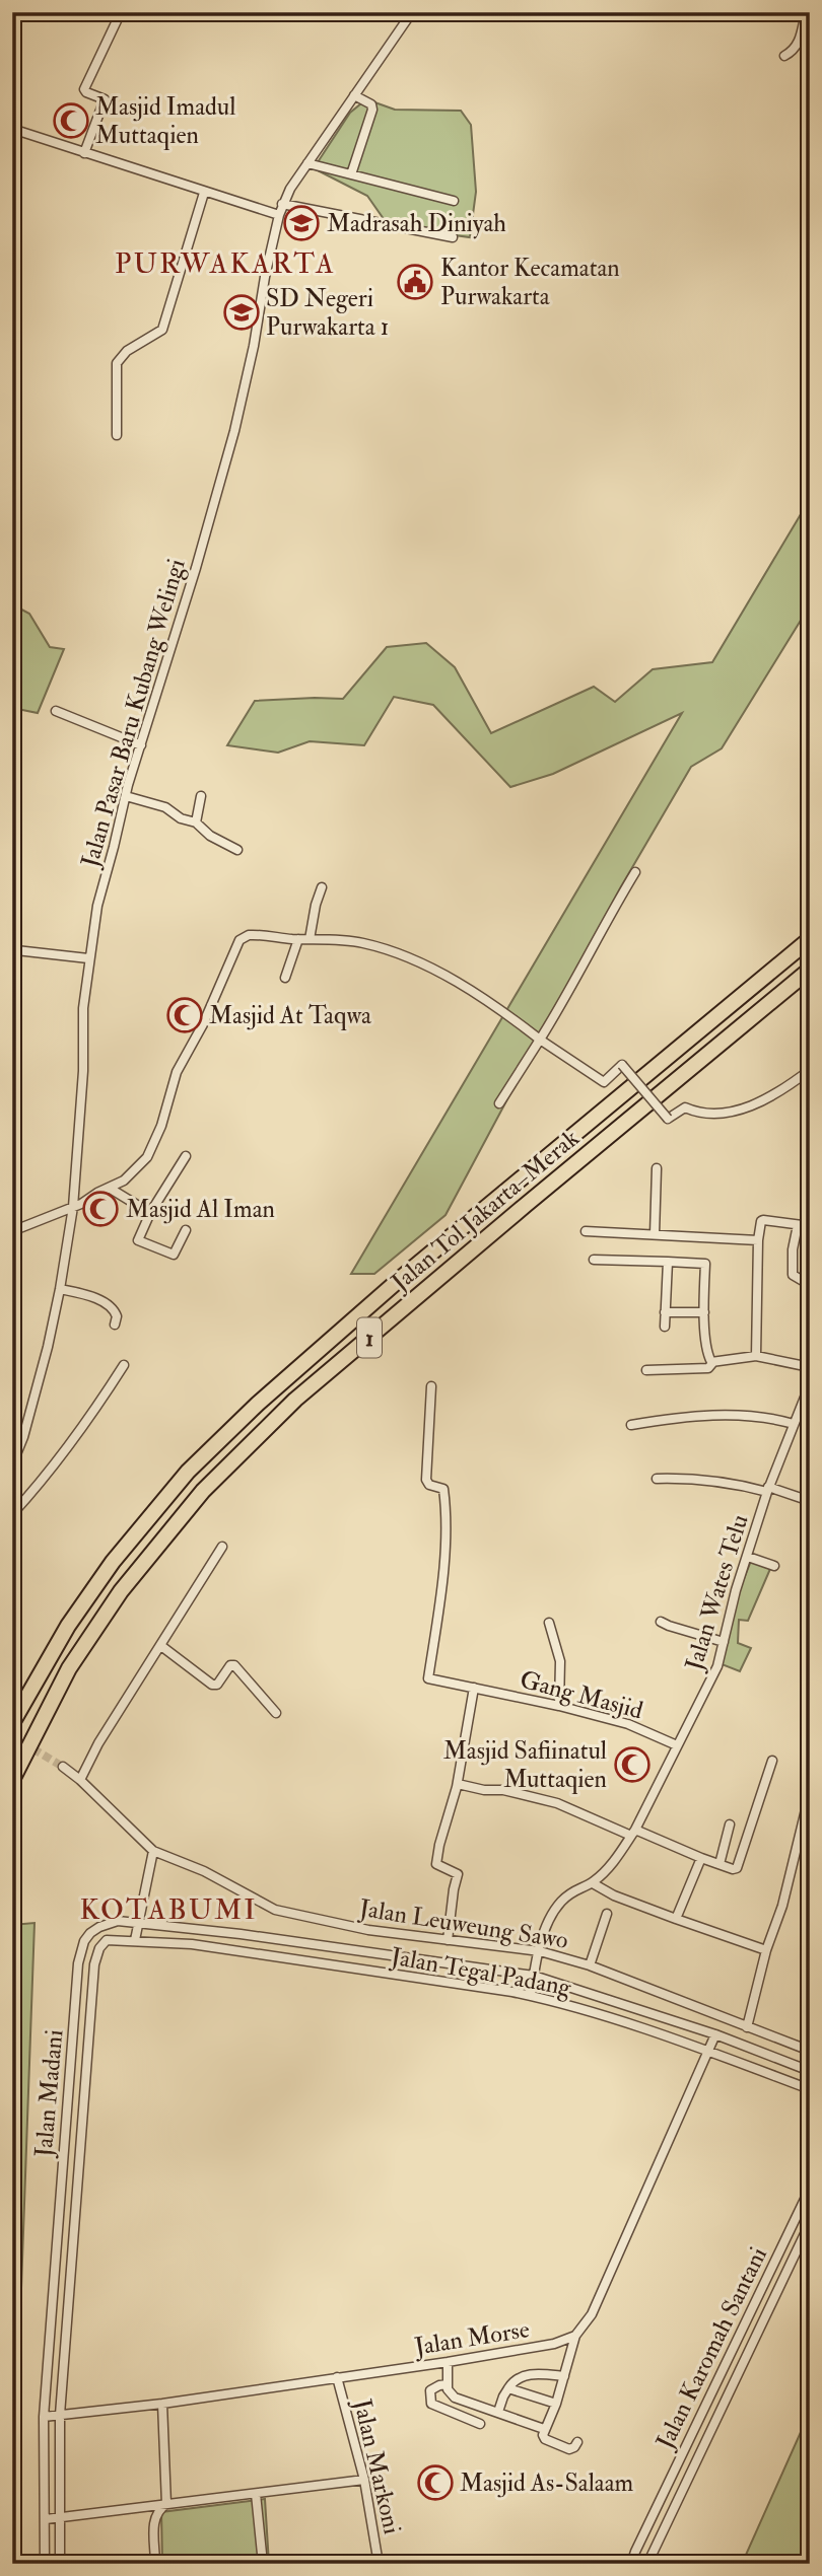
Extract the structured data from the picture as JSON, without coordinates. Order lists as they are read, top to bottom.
{
  "streets": {
    "highway": ["Jalan Tol Jakarta–Merak", "1"],
    "street": [
      "Jalan Pasar Baru Kubang Welingi",
      "Jalan Wates Telu",
      "Gang Masjid",
      "Jalan Leuweung Sawo",
      "Jalan Tegal Padang",
      "Jalan Madani",
      "Jalan Morse",
      "Jalan Karomah Santani",
      "Jalan Markoni"
    ]
  },
  "crossings": [
    ["Jalan Wates Telu", "Gang Masjid"],
    ["Jalan Wates Telu", "Jalan Leuweung Sawo"],
    ["Jalan Wates Telu", "Jalan Tegal Padang"],
    ["Jalan Madani", "Jalan Morse"],
    ["Jalan Morse", "Jalan Markoni"]
  ],
  "districts": ["PURWAKARTA", "KOTABUMI"],
  "places": {
    "mosque": [
      "Masjid Imadul Muttaqien",
      "Masjid At Taqwa",
      "Masjid Al Iman",
      "Masjid Safiinatul Muttaqien",
      "Masjid As-Salaam"
    ],
    "school or university": ["Madrasah Diniyah", "SD Negeri Purwakarta 1"],
    "public building": ["Kantor Kecamatan Purwakarta"]
  }
}
